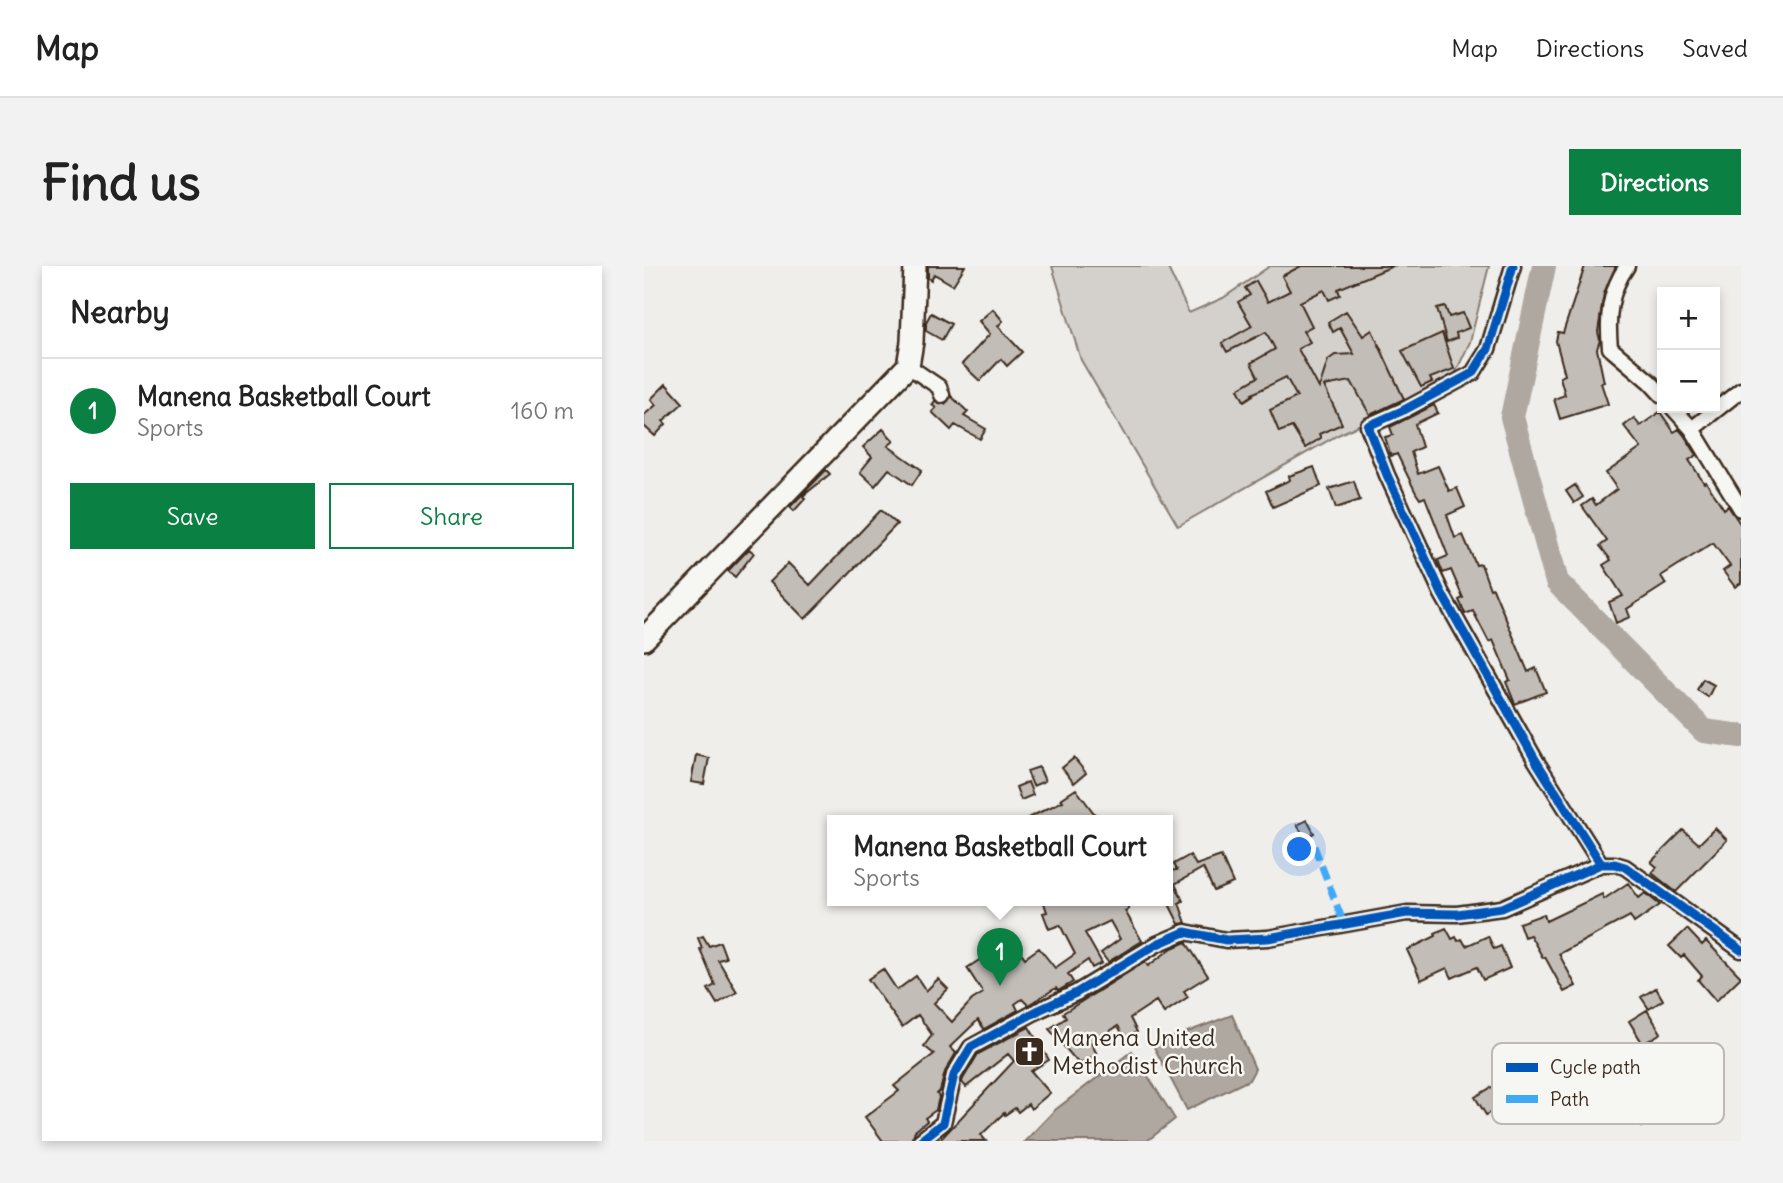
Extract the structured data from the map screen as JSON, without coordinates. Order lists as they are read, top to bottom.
{
  "places": {
    "church": ["Manena United Methodist Church"]
  },
  "legend": ["Cycle path", "Path"],
  "page": {
    "header": "Map",
    "nav": ["Map", "Directions", "Saved"],
    "buttons": [
      "Directions",
      ["Save", "Share"]
    ],
    "title": "Find us",
    "heading": "Nearby",
    "map_buttons": ["+", "−"],
    "list": [
      {
        "mark": "1",
        "name": "Manena Basketball Court",
        "note": "Sports",
        "value": "160 m"
      }
    ],
    "popup": ["Manena Basketball Court", "Sports"],
    "pins": "1"
  }
}
